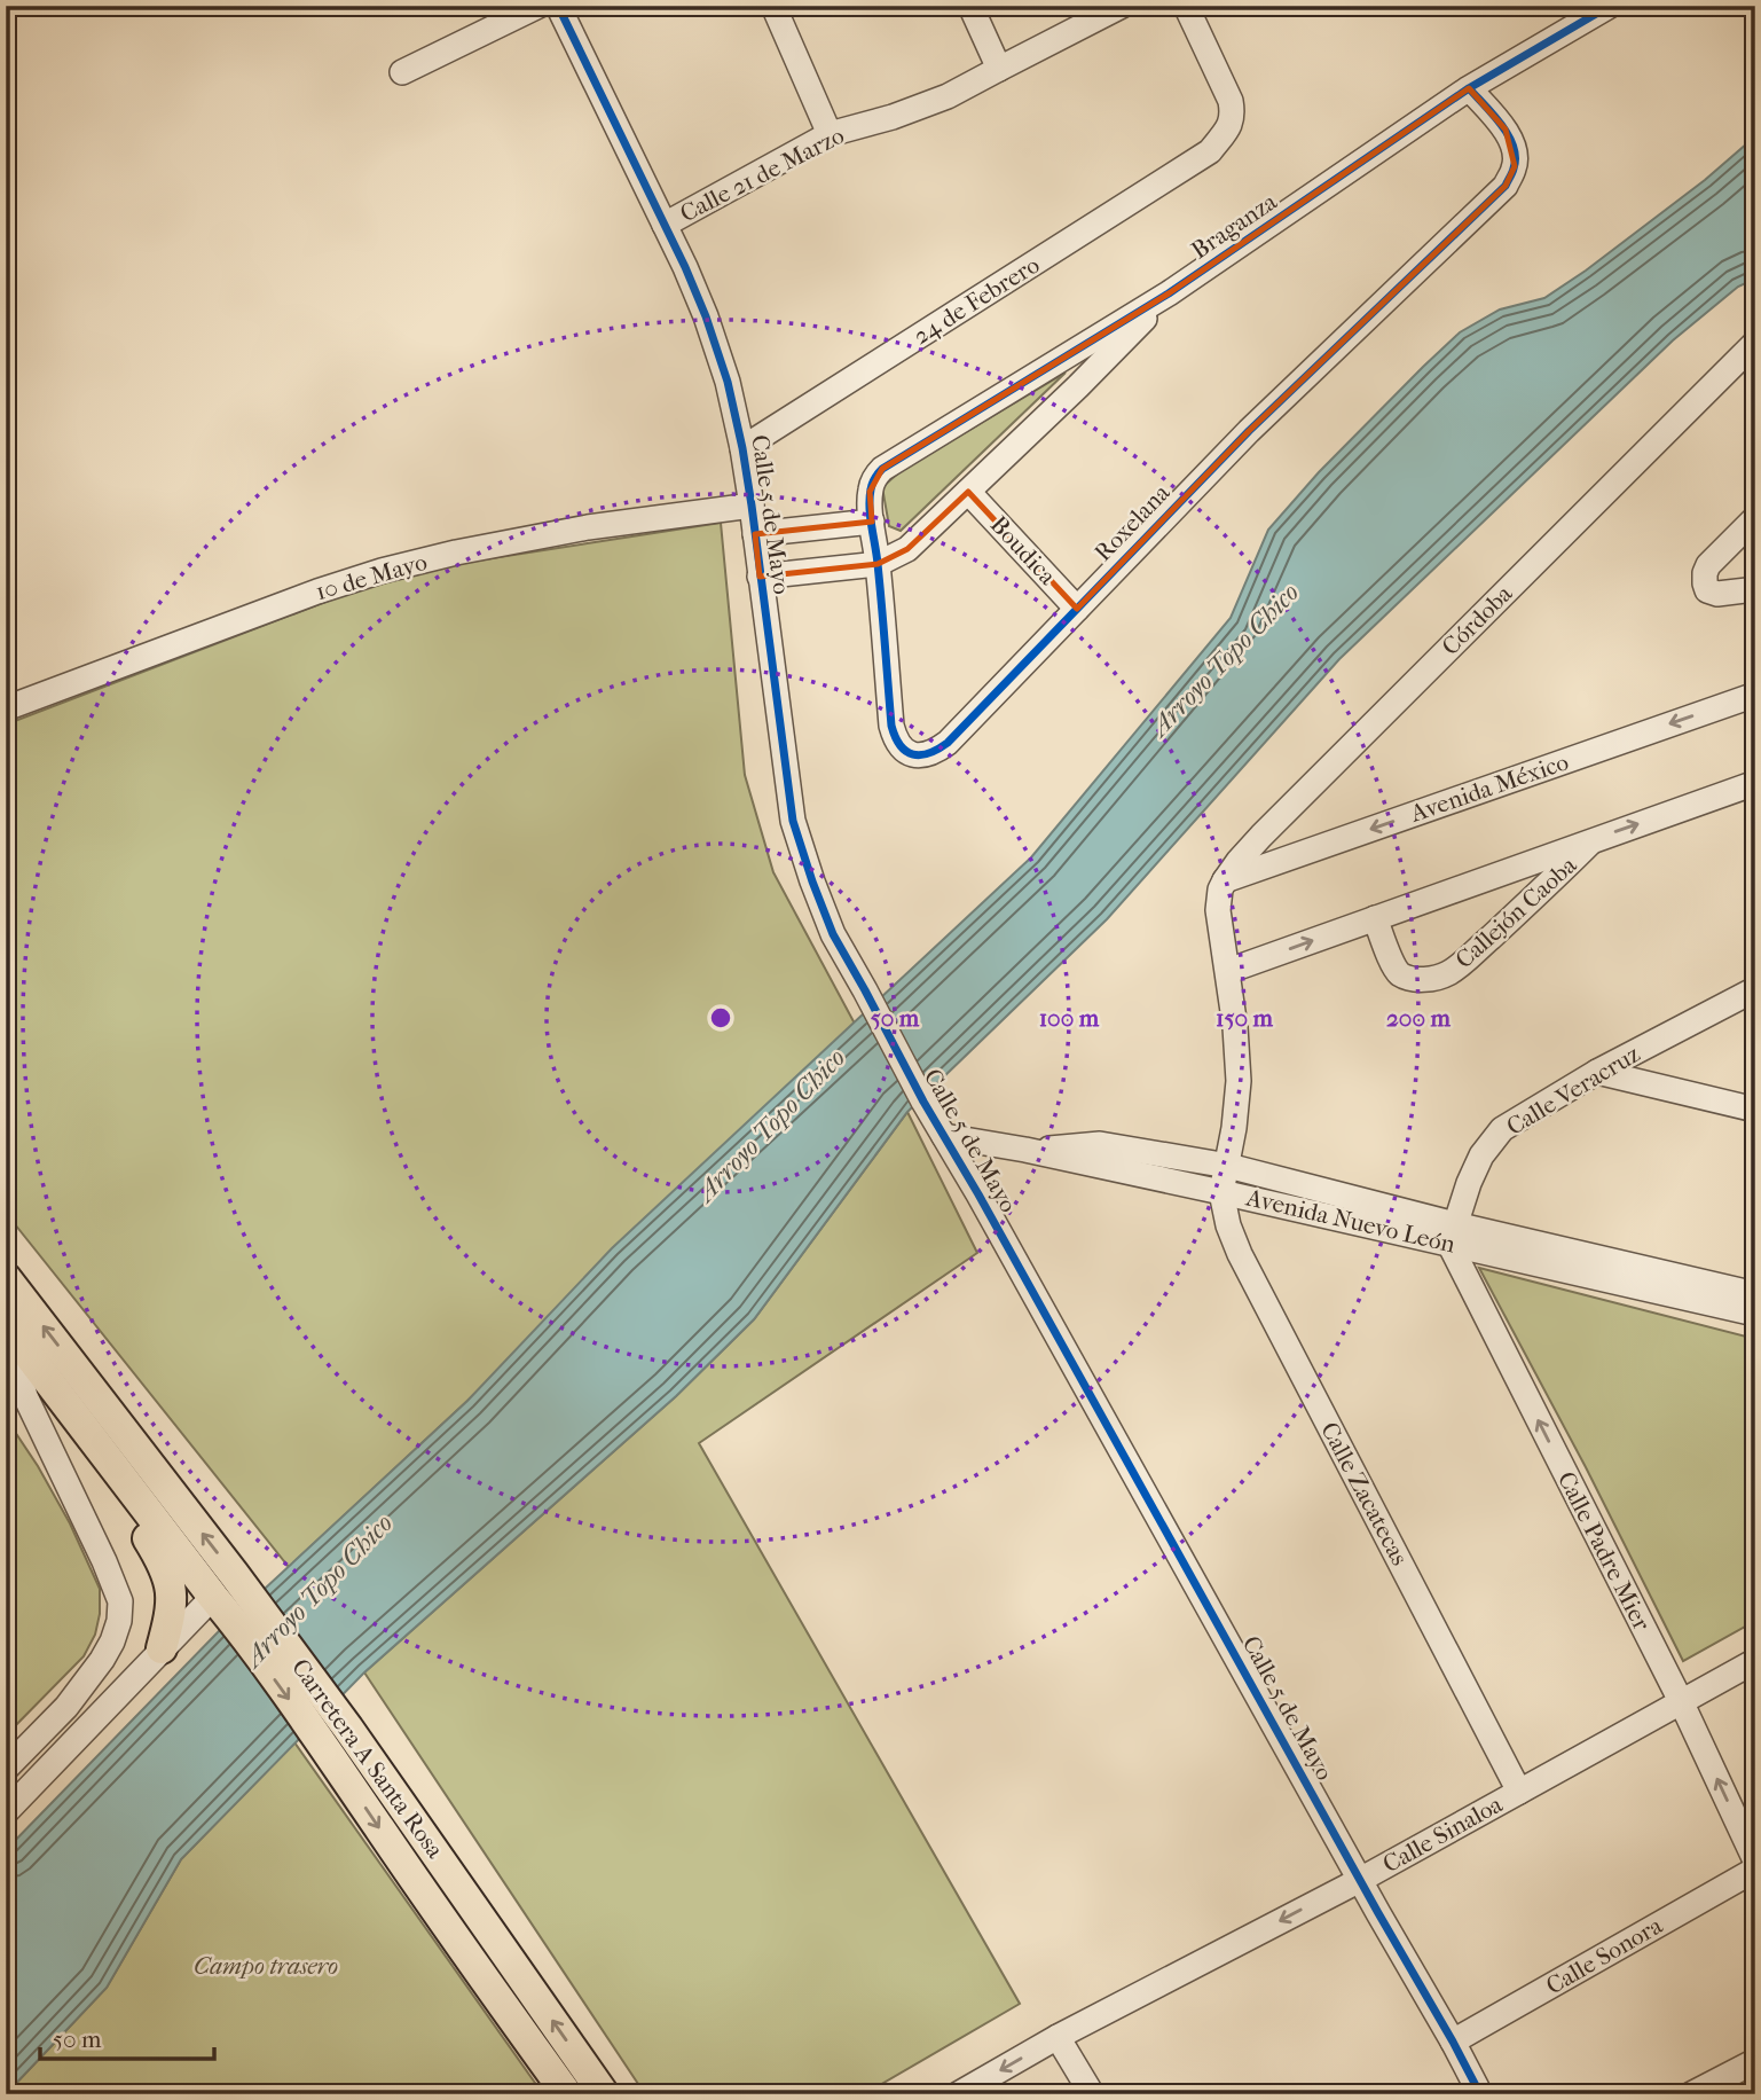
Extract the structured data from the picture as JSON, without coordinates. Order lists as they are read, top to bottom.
{
  "streets": {
    "main road": ["Carretera A Santa Rosa"],
    "street": [
      "Calle 21 de Marzo",
      "Braganza",
      "24 de Febrero",
      "Calle 5 de Mayo",
      "Roxelana",
      "Boudica",
      "10 de Mayo",
      "Córdoba",
      "Avenida México",
      "Callejón Caoba",
      "Calle Veracruz",
      "Avenida Nuevo León",
      "Calle Zacatecas",
      "Calle Padre Mier",
      "Calle Sinaloa",
      "Calle Sonora"
    ]
  },
  "crossings": [
    ["Calle 21 de Marzo", "Calle 5 de Mayo"],
    ["Braganza", "Roxelana"],
    ["Braganza", "Boudica"],
    ["24 de Febrero", "Calle 5 de Mayo"],
    ["Calle 5 de Mayo", "10 de Mayo"],
    ["Calle 5 de Mayo", "Avenida Nuevo León"],
    ["Calle 5 de Mayo", "Calle Sinaloa"],
    ["Calle 5 de Mayo", "Calle Sonora"],
    ["Roxelana", "Boudica"],
    ["Córdoba", "Avenida México"],
    ["Calle Veracruz", "Avenida Nuevo León"],
    ["Calle Veracruz", "Calle Padre Mier"],
    ["Avenida Nuevo León", "Calle Zacatecas"],
    ["Avenida Nuevo León", "Calle Padre Mier"],
    ["Calle Zacatecas", "Calle Sinaloa"],
    ["Calle Padre Mier", "Calle Sinaloa"]
  ],
  "one_way": ["Calle Padre Mier", "Calle Sinaloa"],
  "water": ["Arroyo Topo Chico"],
  "parks": ["Campo trasero"],
  "scale_bar": "50 m",
  "rings": [
    "50 m",
    "100 m",
    "150 m",
    "200 m"
  ]
}
